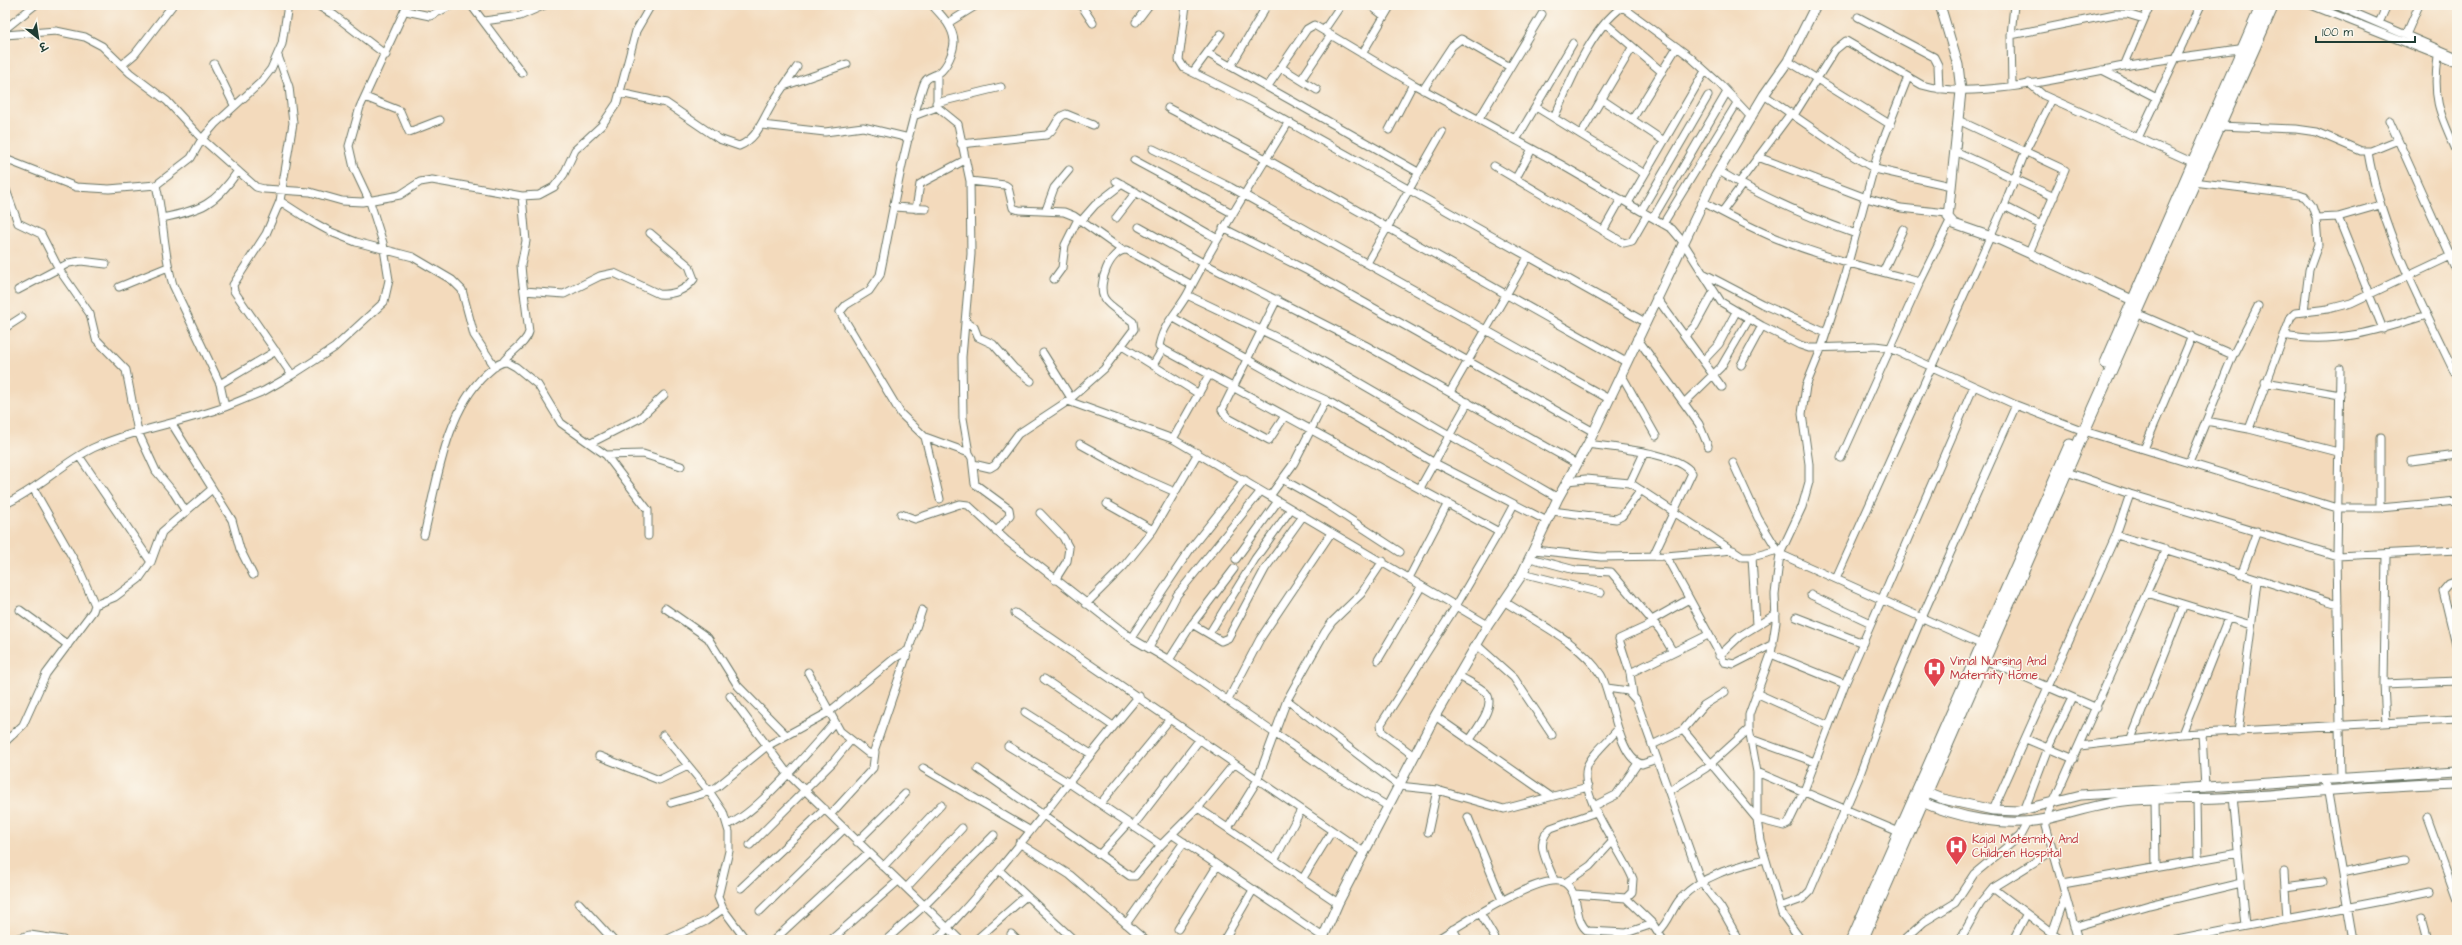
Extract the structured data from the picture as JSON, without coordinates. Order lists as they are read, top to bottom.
{
  "places": {
    "hospital": ["Vimal Nursing And Maternity Home", "Kajal Maternity And Children Hospital"]
  },
  "scale_bar": "100 m",
  "north": "bottom right"
}
